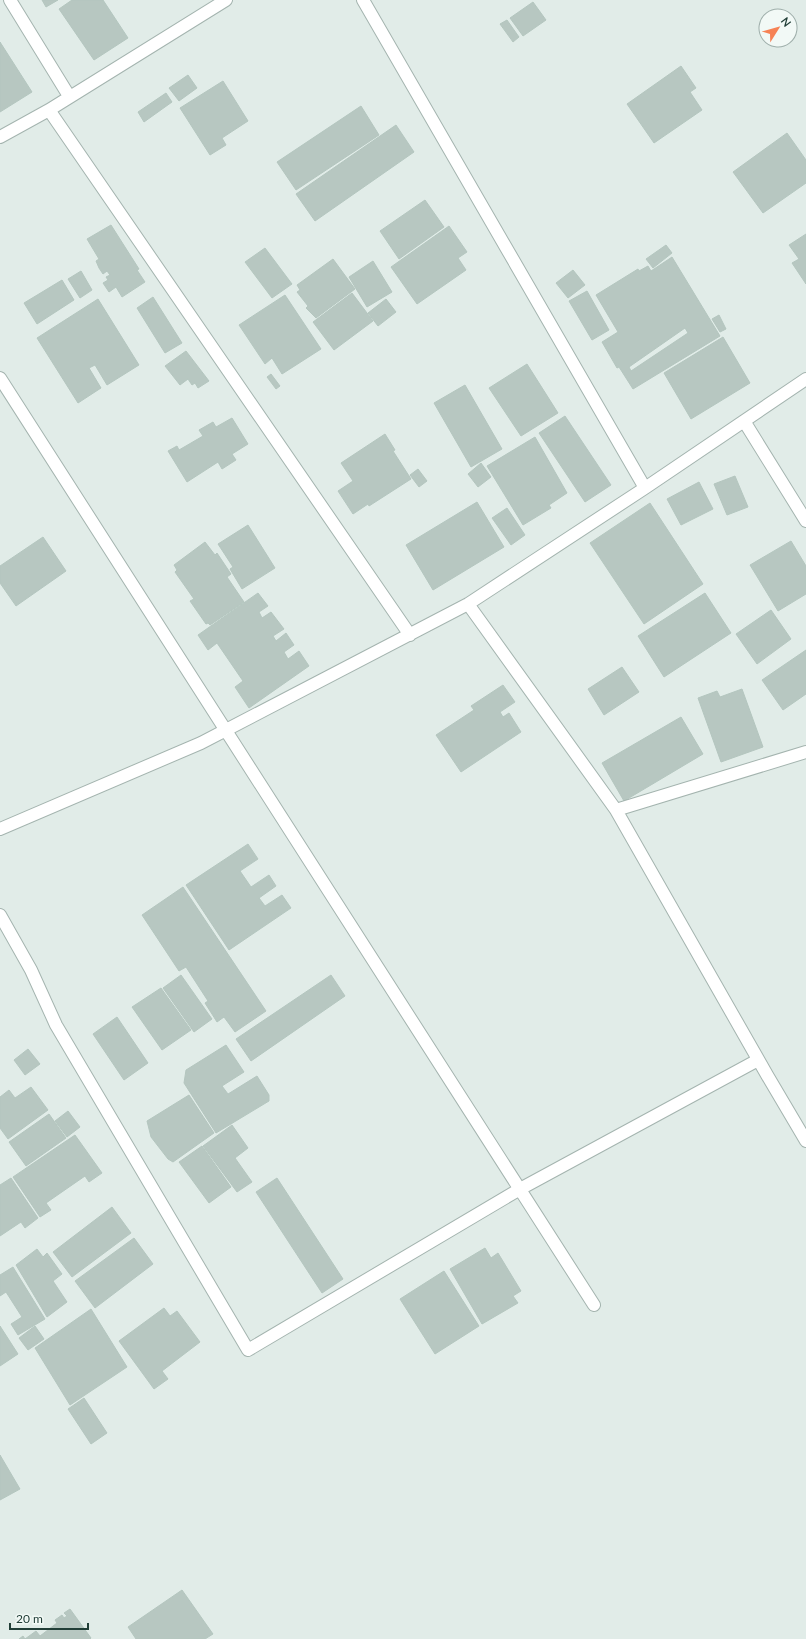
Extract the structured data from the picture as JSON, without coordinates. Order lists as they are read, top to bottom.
{
  "scale_bar": "20 m",
  "north": "top right"
}
